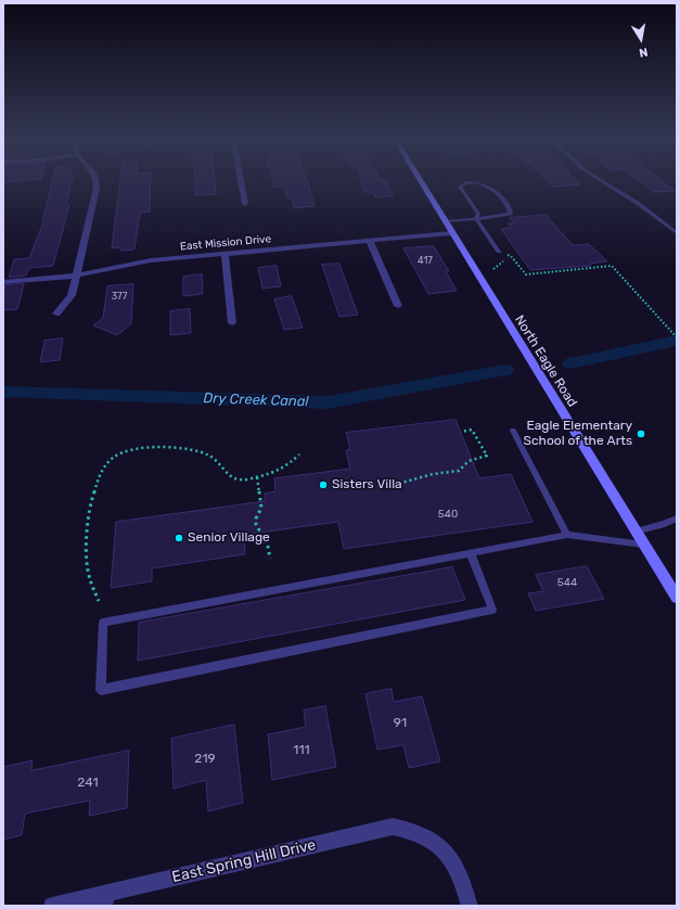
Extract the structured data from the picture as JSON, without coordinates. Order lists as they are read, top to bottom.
{
  "streets": {
    "main road": ["North Eagle Road"],
    "street": ["East Mission Drive", "East Spring Hill Drive"]
  },
  "crossings": [
    ["East Mission Drive", "North Eagle Road"]
  ],
  "water": ["Dry Creek Canal"],
  "places": ["Eagle Elementary School of the Arts", "Sisters Villa", "Senior Village"],
  "house_numbers": [
    "417",
    "377",
    "540",
    "544",
    "91",
    "111",
    "219",
    "241"
  ],
  "north": "bottom"
}
